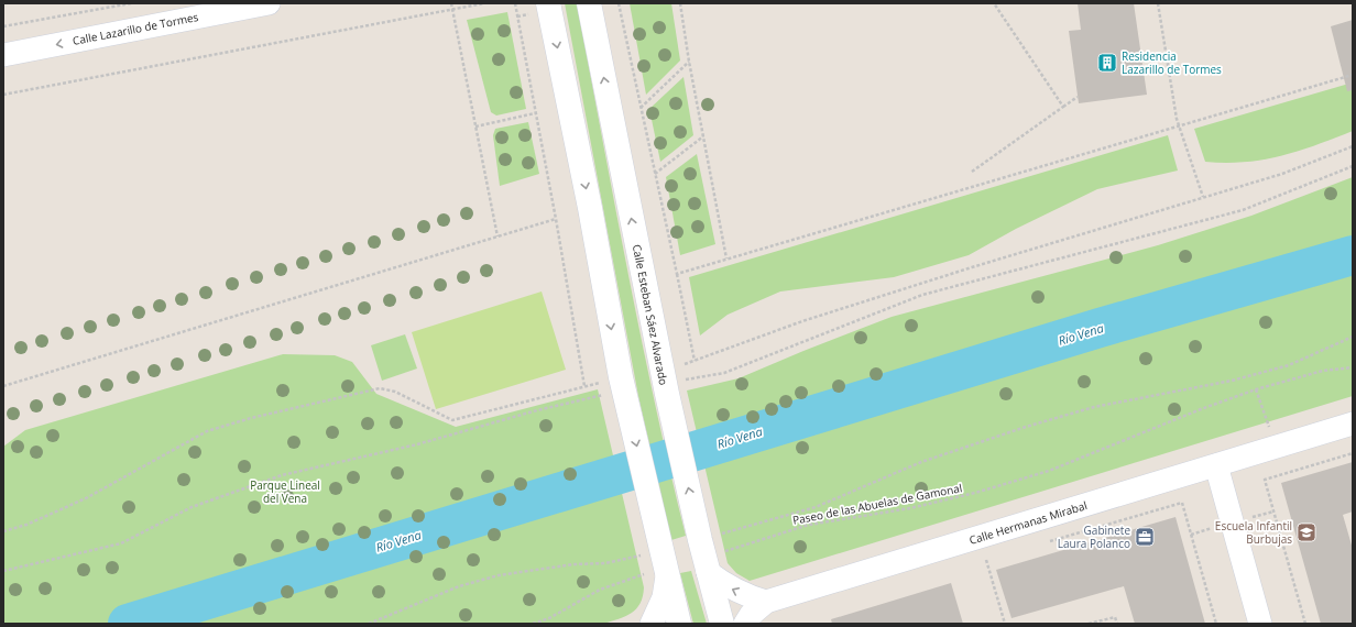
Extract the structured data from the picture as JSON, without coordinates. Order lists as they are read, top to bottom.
{
  "streets": {
    "main road": ["Calle Esteban Sáez Alvarado"],
    "street": ["Calle Lazarillo de Tormes", "Calle Hermanas Mirabal"],
    "path": ["Paseo de las Abuelas de Gamonal"]
  },
  "crossings": [
    ["Calle Esteban Sáez Alvarado", "Paseo de las Abuelas de Gamonal"]
  ],
  "one_way": ["Calle Lazarillo de Tormes"],
  "water": ["Río Vena"],
  "parks": ["Parque Lineal del Vena"],
  "places": {
    "building": ["Residencia Lazarillo de Tormes"],
    "school or university": ["Escuela Infantil Burbujas"],
    "office": ["Gabinete Laura Polanco"]
  }
}
